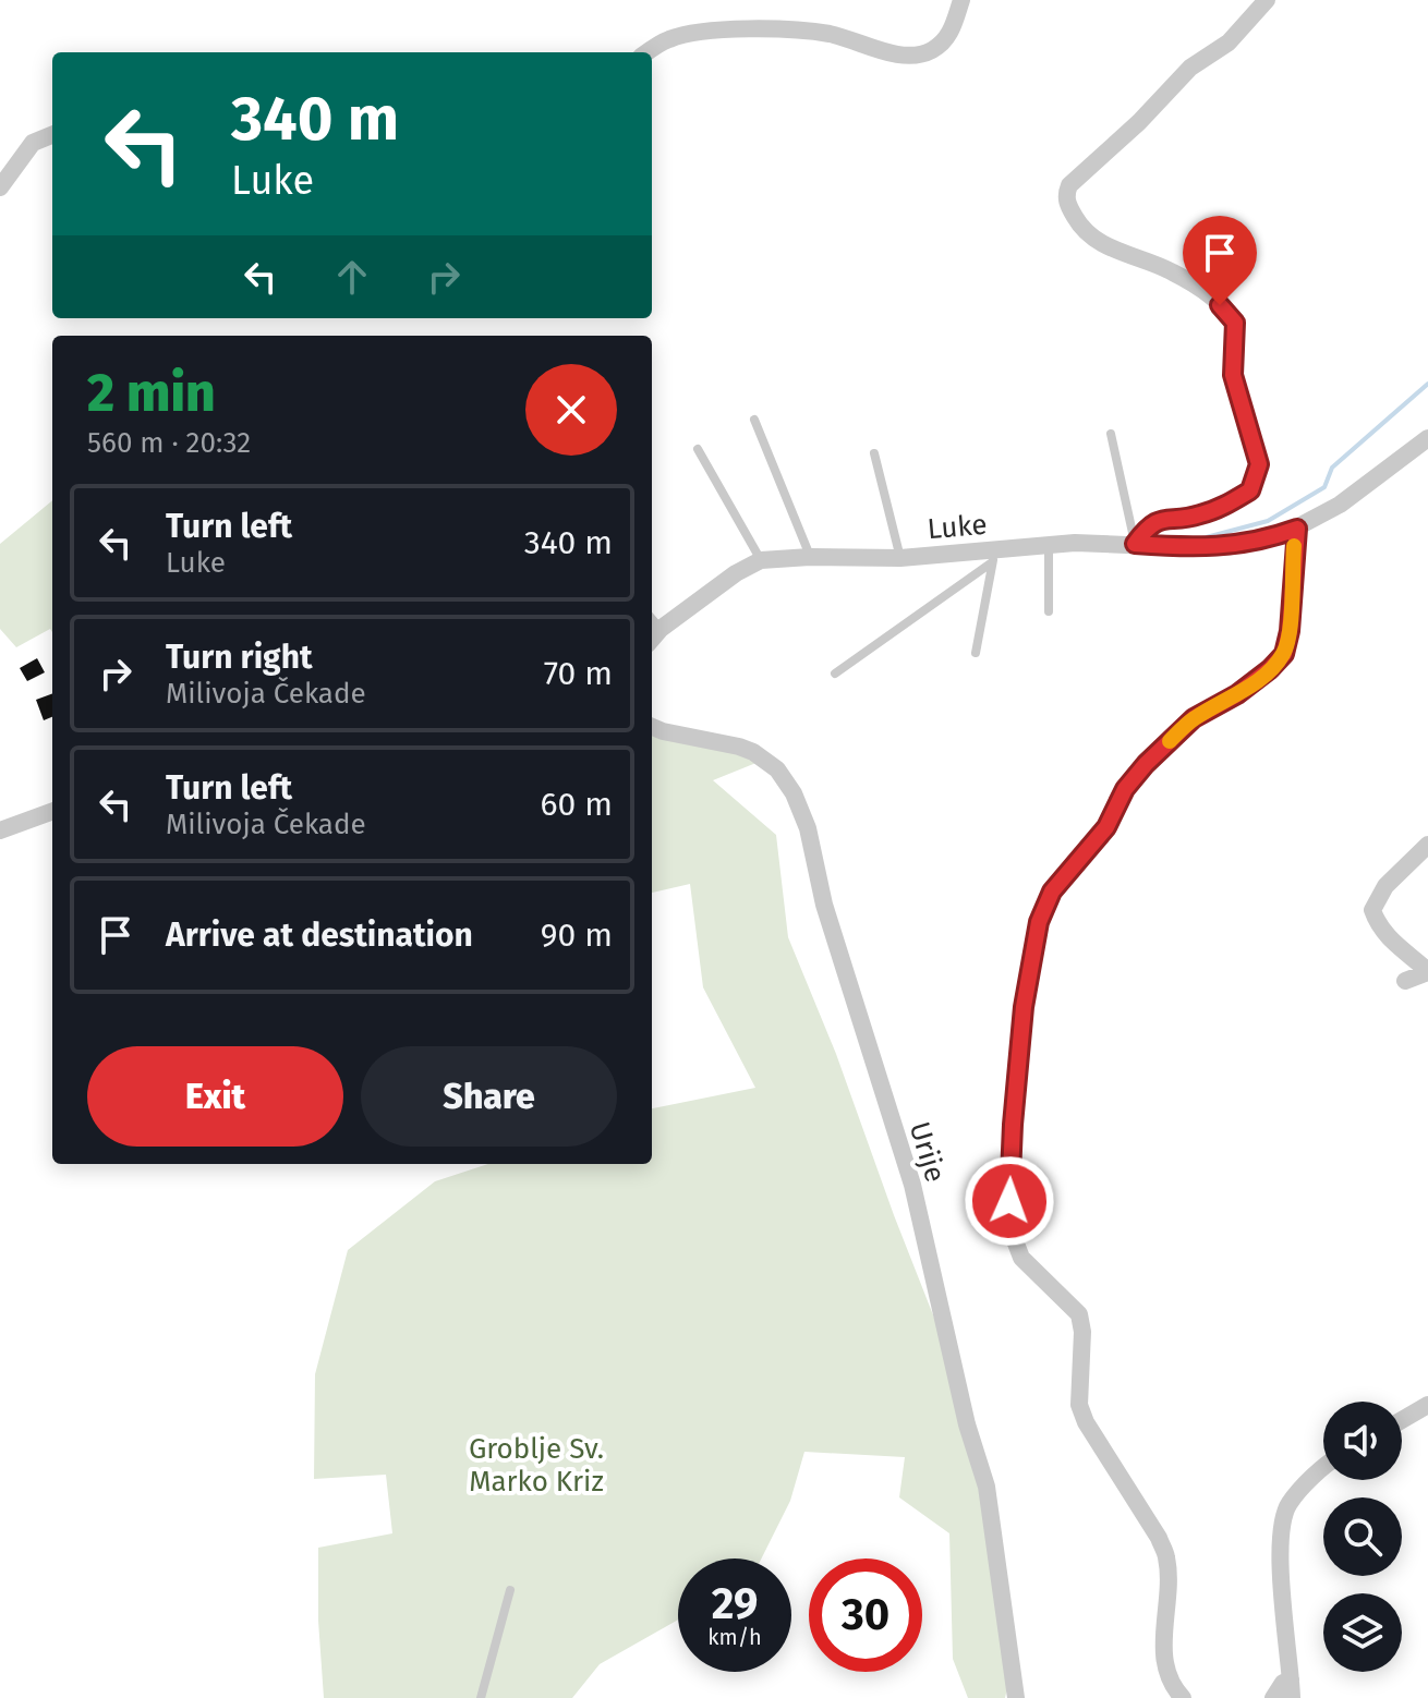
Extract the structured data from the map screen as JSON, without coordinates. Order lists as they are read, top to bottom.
{
  "streets": {
    "street": ["Luke", "Urije"]
  },
  "parks": ["Groblje Sv. Marko Kriz"],
  "page": {
    "turn": ["340 m", "Luke"],
    "heading": ["2 min", "560 m · 20:32"],
    "list": [
      {
        "name": "Turn left",
        "note": "Luke",
        "value": "340 m"
      },
      {
        "name": "Turn right",
        "note": "Milivoja Čekade",
        "value": "70 m"
      },
      {
        "name": "Turn left",
        "note": "Milivoja Čekade",
        "value": "60 m"
      },
      {
        "name": "Arrive at destination",
        "value": "90 m"
      }
    ],
    "buttons": ["Exit", "Share"],
    "speed": "29 km/h",
    "limit": "30"
  }
}
